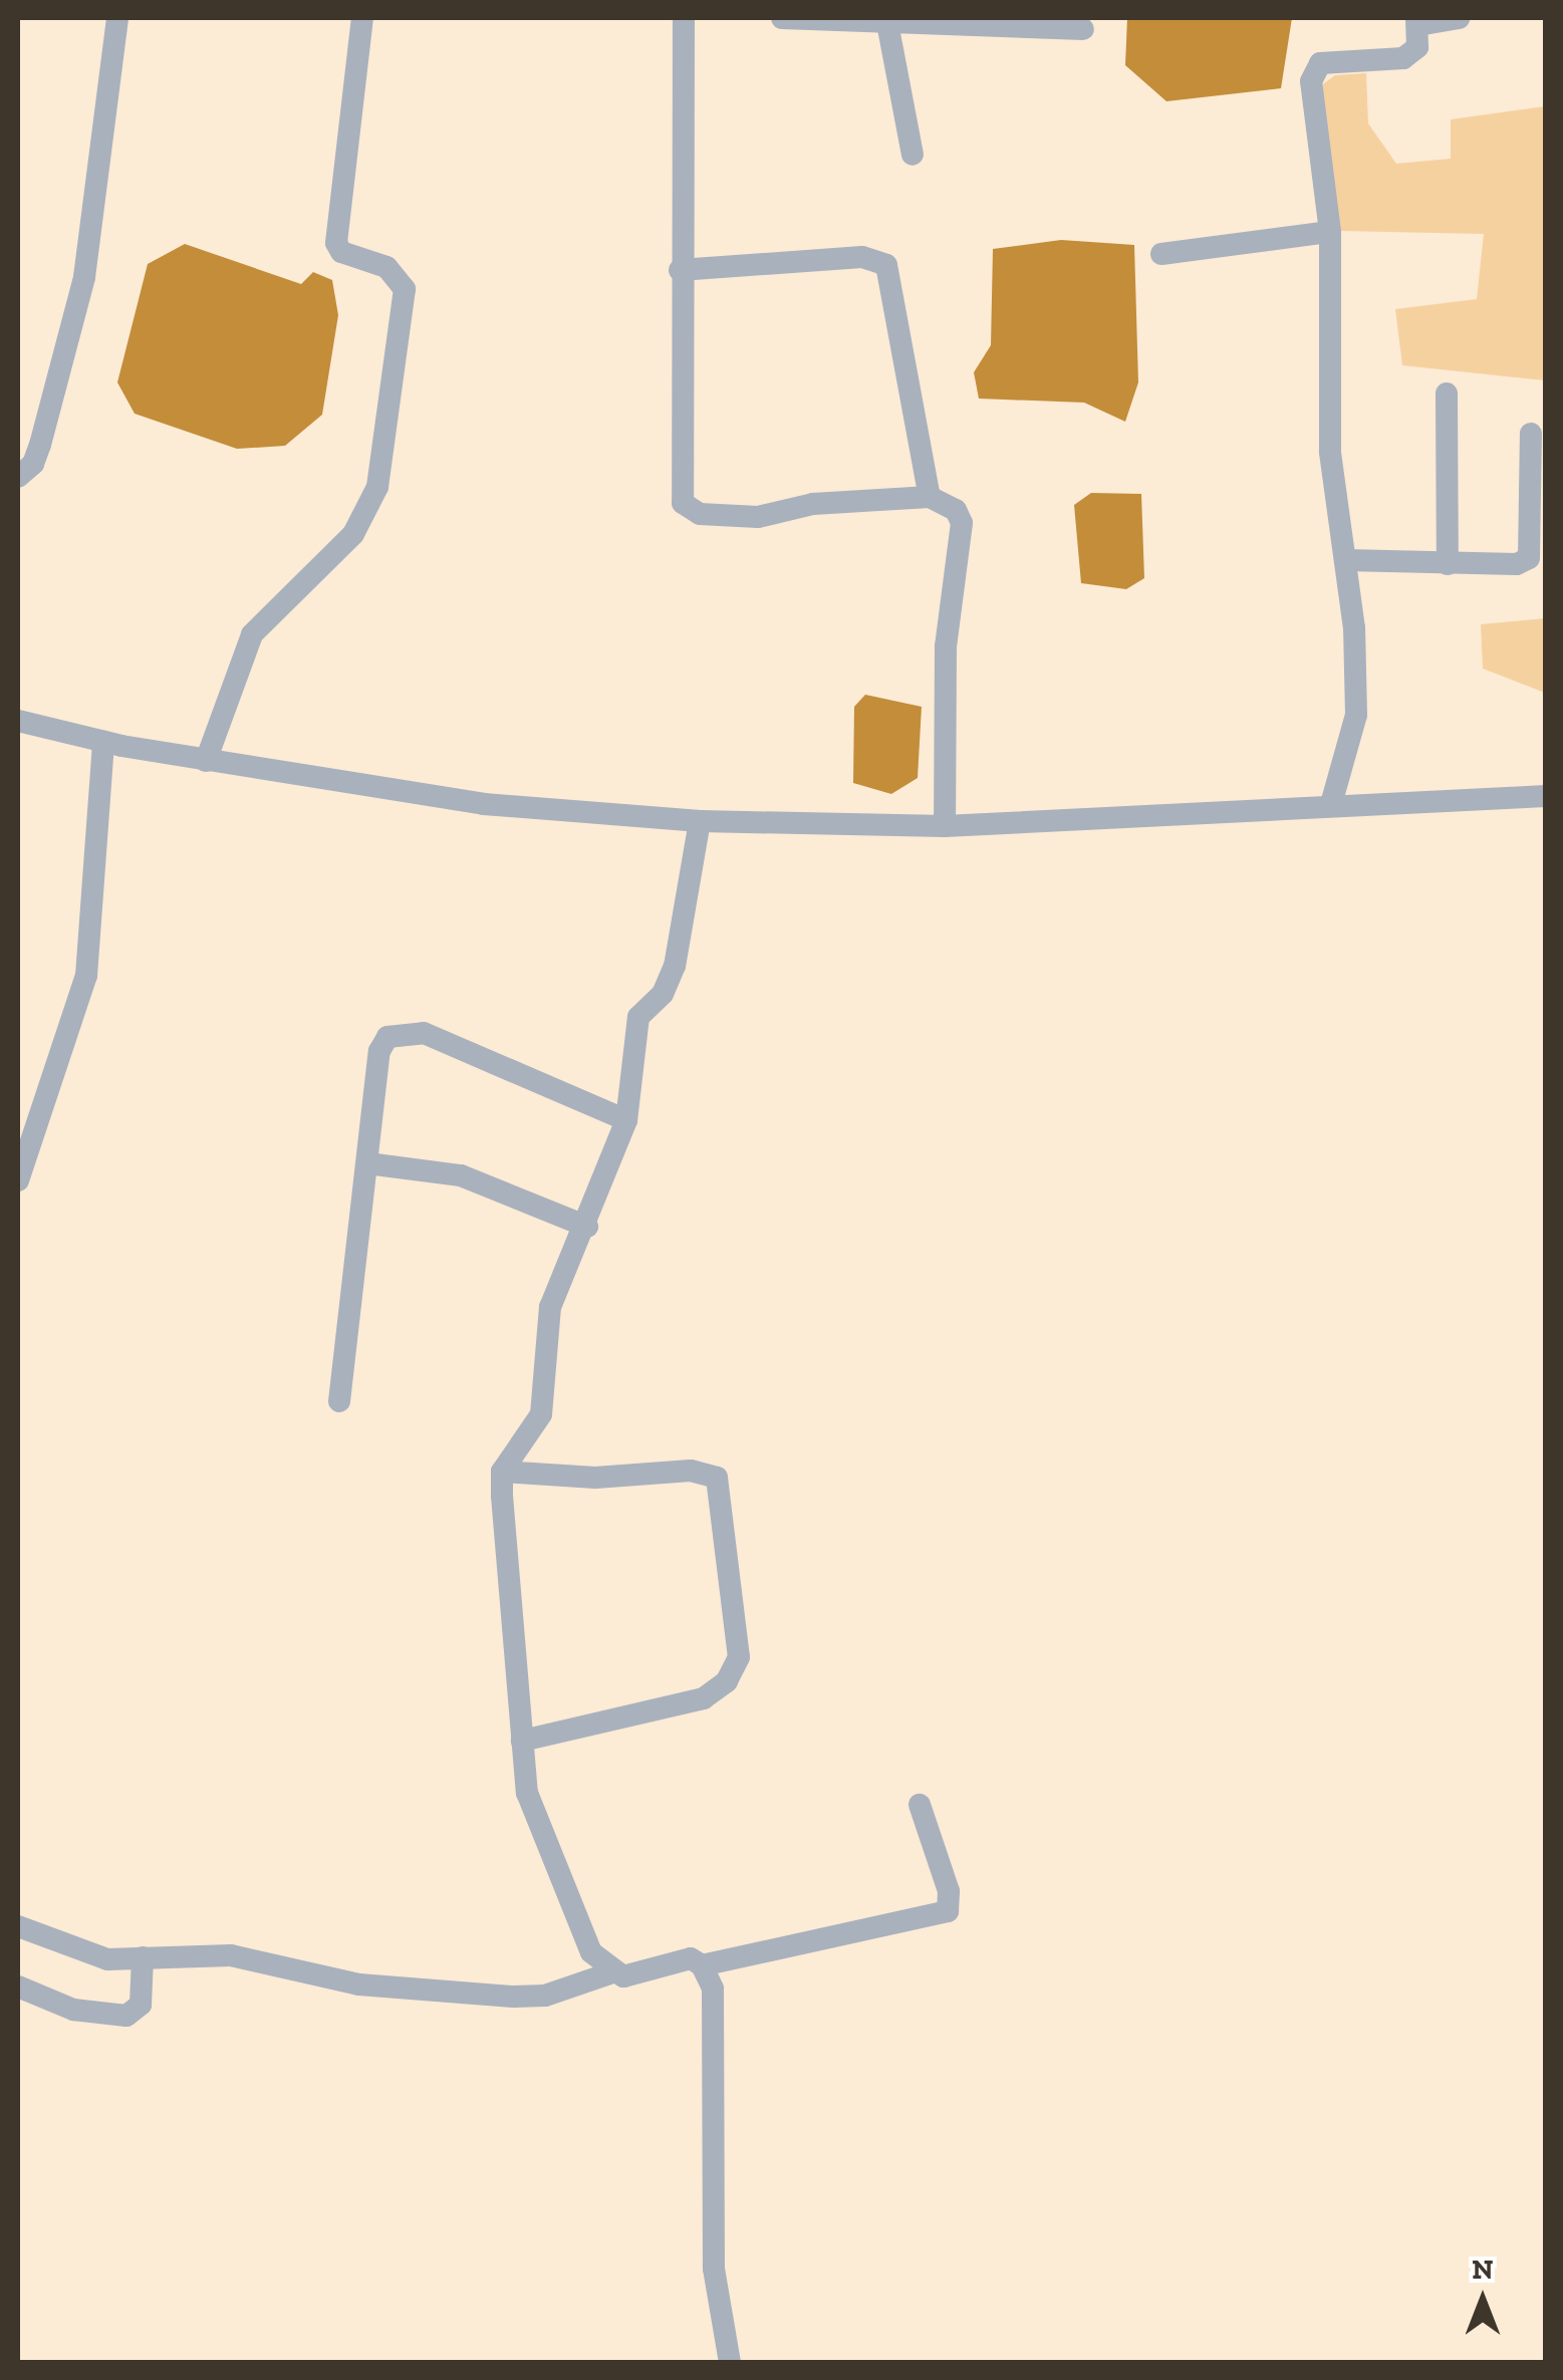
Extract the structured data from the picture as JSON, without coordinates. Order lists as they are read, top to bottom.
{
  "north": "top"
}
